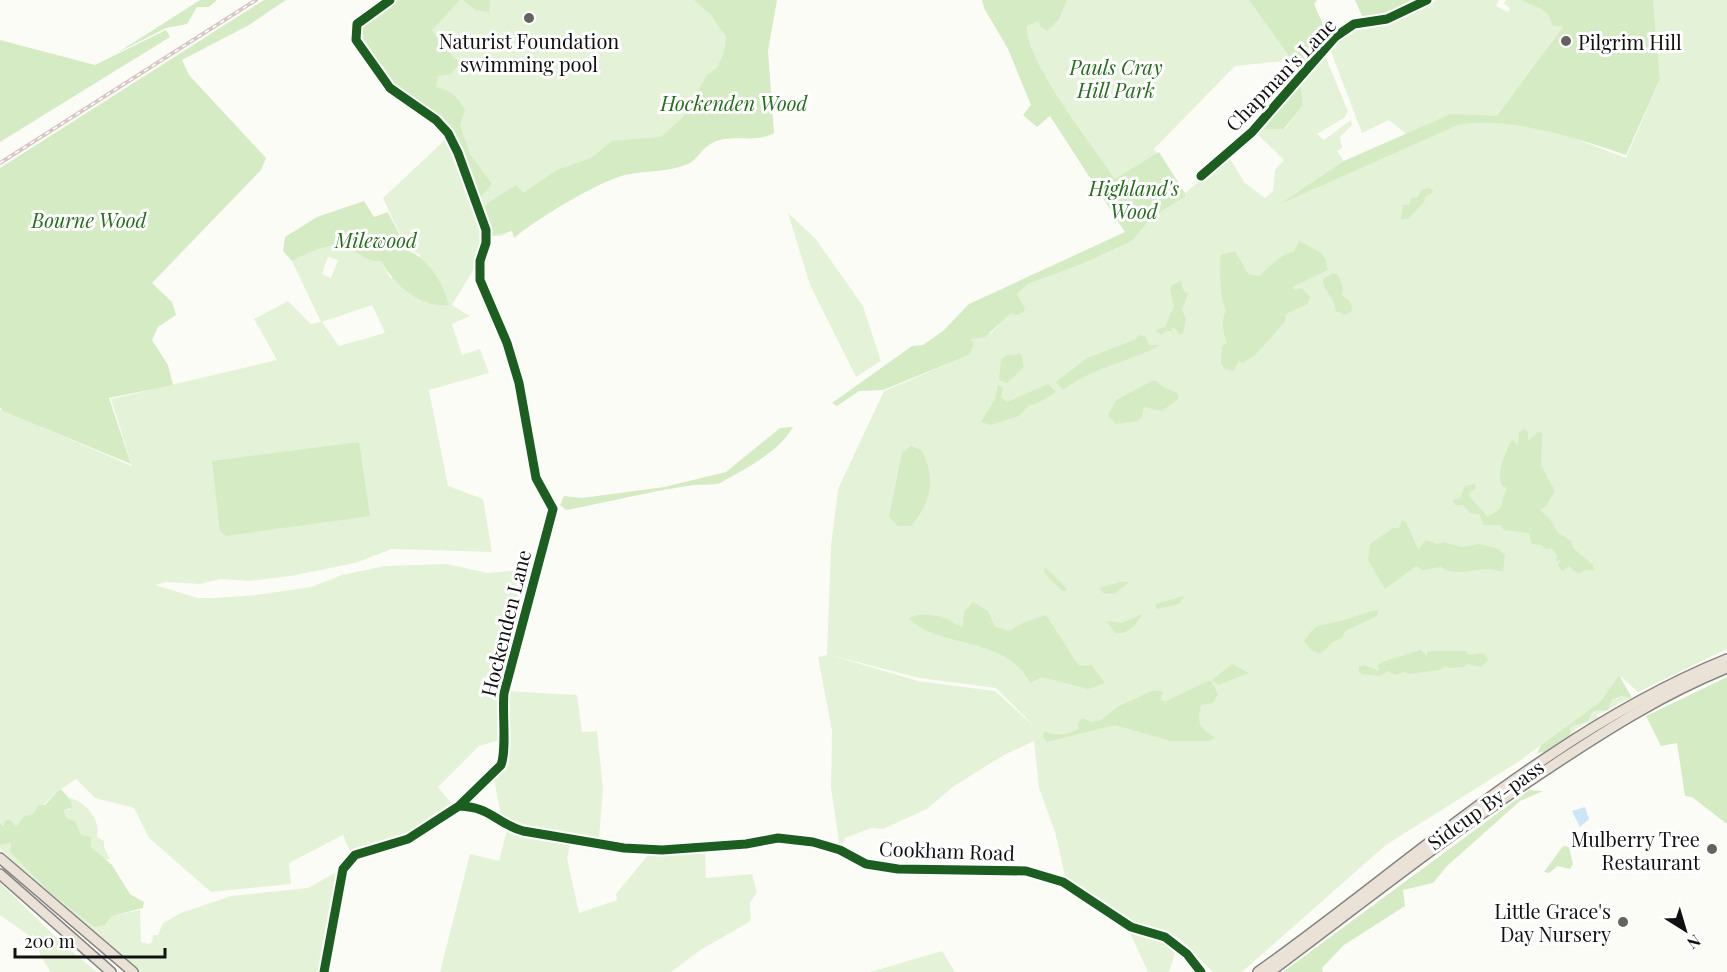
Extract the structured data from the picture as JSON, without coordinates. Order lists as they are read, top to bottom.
{
  "streets": {
    "highway": ["Sidcup By-pass"],
    "street": ["Chapman's Lane", "Hockenden Lane", "Cookham Road"]
  },
  "crossings": [
    ["Hockenden Lane", "Cookham Road"]
  ],
  "parks": [
    "Pauls Cray Hill Park",
    "Hockenden Wood",
    "Highland's Wood",
    "Bourne Wood",
    "Milewood"
  ],
  "places": [
    "Naturist Foundation swimming pool",
    "Pilgrim Hill",
    "Mulberry Tree Restaurant",
    "Little Grace's Day Nursery"
  ],
  "scale_bar": "200 m",
  "north": "bottom right"
}
